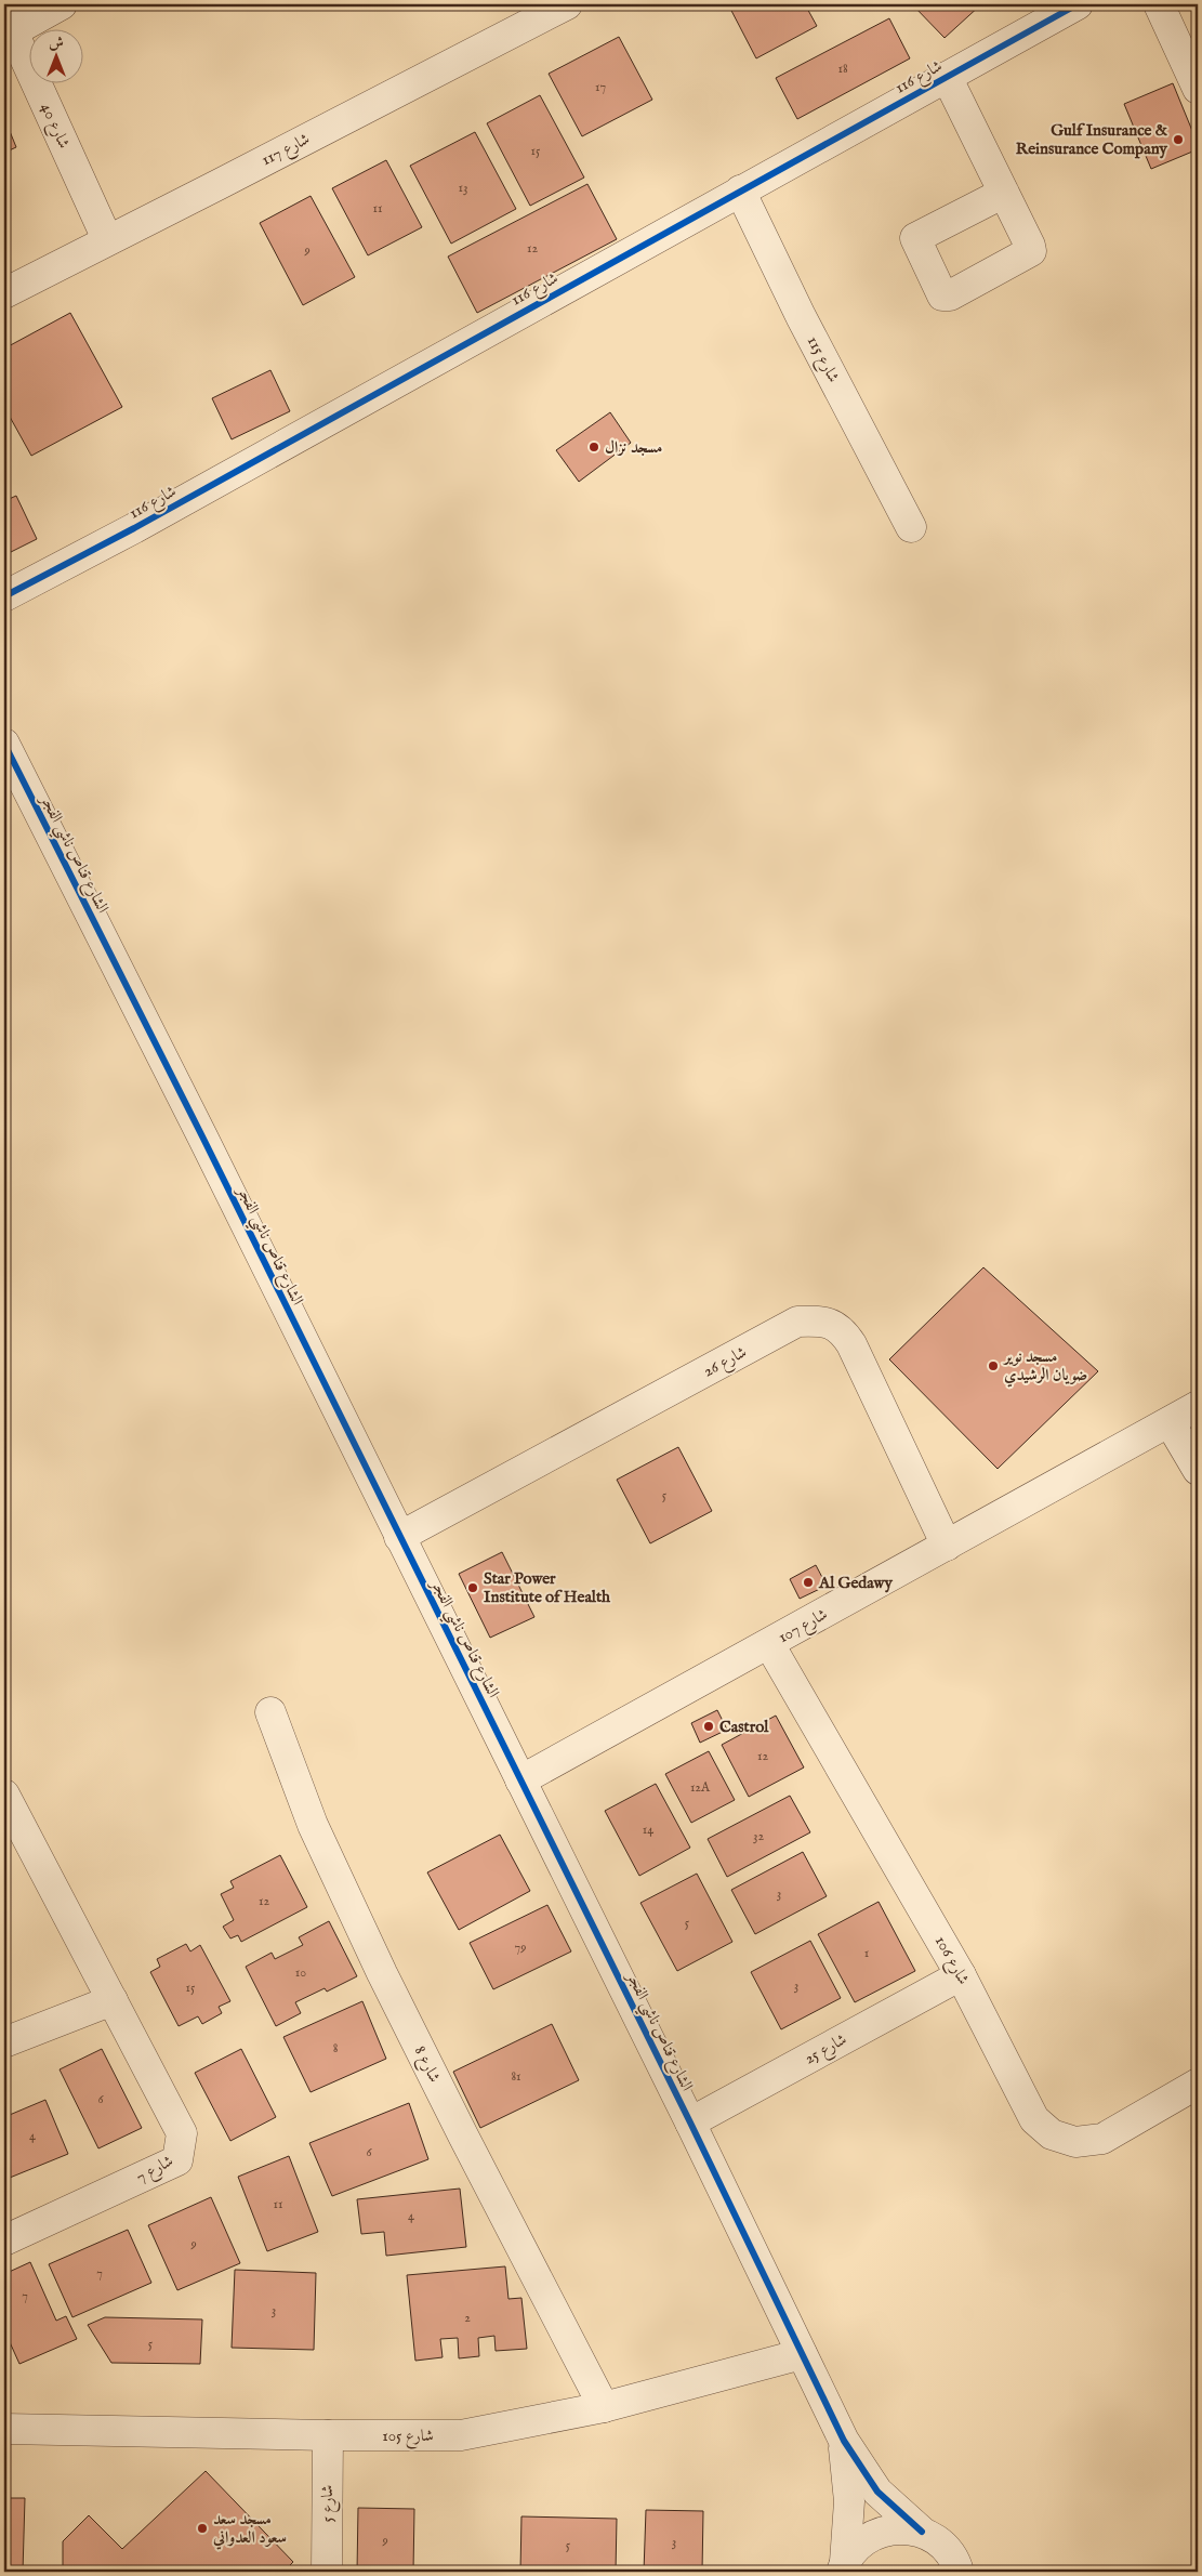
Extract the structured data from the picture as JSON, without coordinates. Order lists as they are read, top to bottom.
{
  "streets": {
    "street": [
      "شارع 116",
      "شارع 40",
      "شارع 117",
      "شارع 115",
      "الشارع قناص ناشي الفجر",
      "شارع 26",
      "شارع 107",
      "شارع 106",
      "شارع 25",
      "شارع 8",
      "شارع 7",
      "شارع 105",
      "شارع 5"
    ]
  },
  "crossings": [
    ["شارع 116", "شارع 115"],
    ["شارع 40", "شارع 117"],
    ["الشارع قناص ناشي الفجر", "شارع 26"],
    ["الشارع قناص ناشي الفجر", "شارع 107"],
    ["الشارع قناص ناشي الفجر", "شارع 25"],
    ["الشارع قناص ناشي الفجر", "شارع 105"],
    ["شارع 26", "شارع 107"],
    ["شارع 107", "شارع 106"],
    ["شارع 106", "شارع 25"],
    ["شارع 8", "شارع 105"],
    ["شارع 105", "شارع 5"]
  ],
  "places": [
    "Gulf Insurance & Reinsurance Company",
    "مسجد نزال",
    "مسجد نوير ضويان الرشيدي",
    "Al Gedawy",
    "Star Power Institute of Health",
    "Castrol",
    "مسجد سعد سعود العدواني"
  ],
  "house_numbers": [
    "18",
    "17",
    "15",
    "13",
    "11",
    "12",
    "9",
    "5",
    "12",
    "12A",
    "14",
    "32",
    "3",
    "12",
    "5",
    "79",
    "1",
    "10",
    "3",
    "15",
    "8",
    "81",
    "6",
    "4",
    "6",
    "11",
    "4",
    "9",
    "7",
    "7",
    "3",
    "2",
    "5",
    "9",
    "3",
    "5"
  ],
  "north": "top"
}
